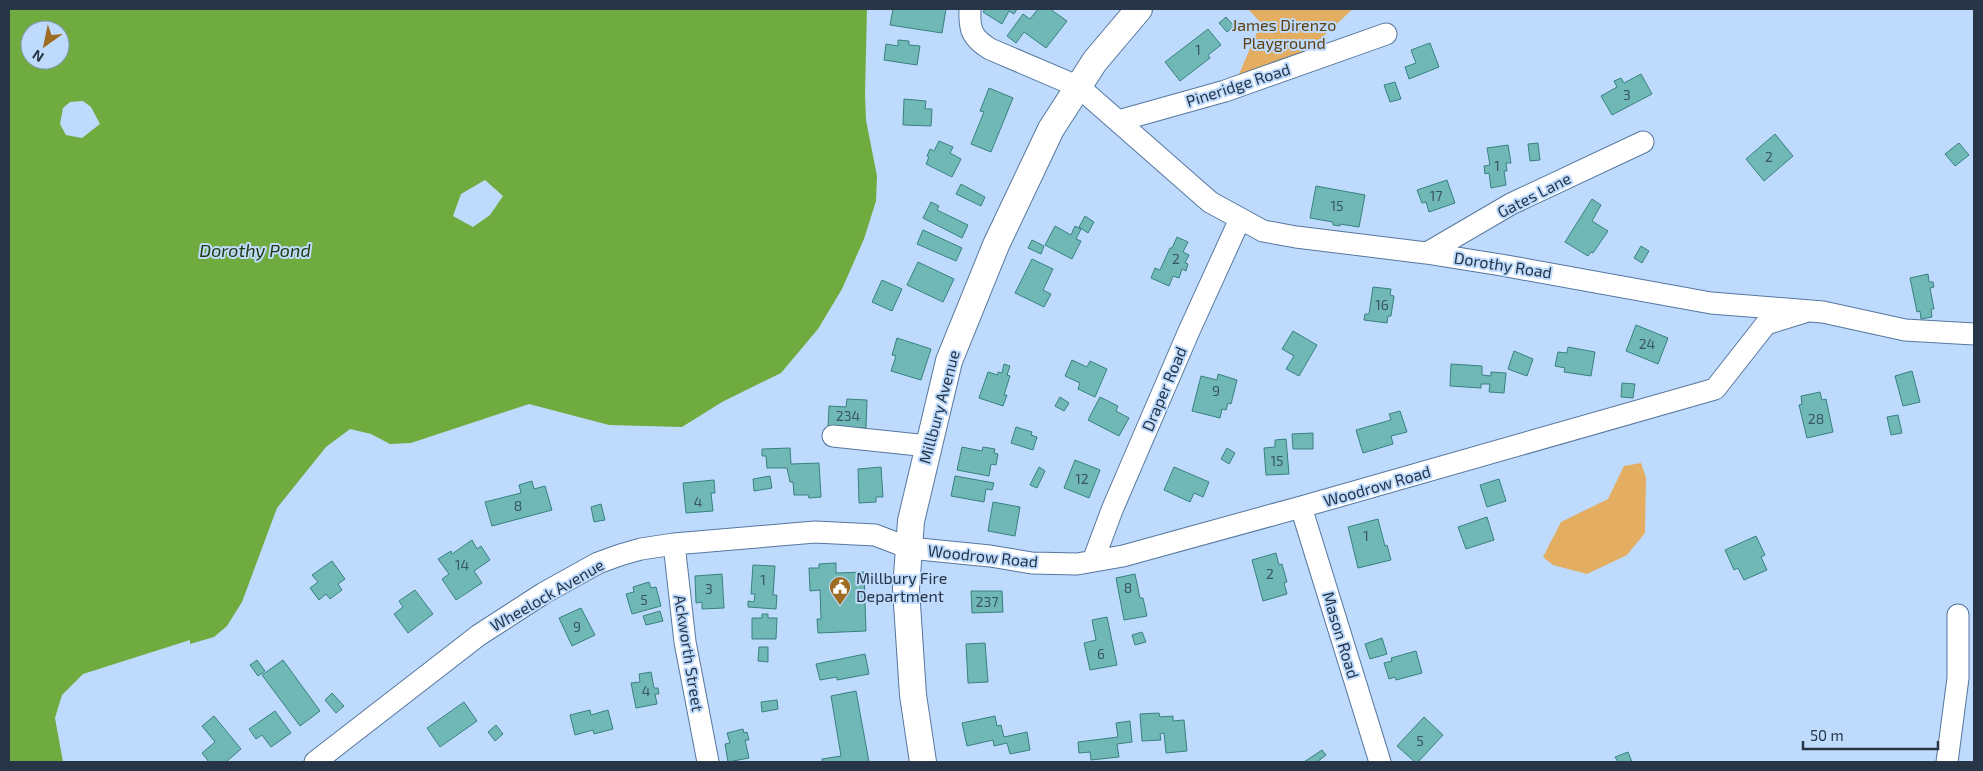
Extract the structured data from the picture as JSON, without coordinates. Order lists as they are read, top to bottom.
{
  "streets": {
    "main road": ["Millbury Avenue"],
    "street": [
      "Pineridge Road",
      "Gates Lane",
      "Dorothy Road",
      "Draper Road",
      "Woodrow Road",
      "Wheelock Avenue",
      "Mason Road",
      "Ackworth Street"
    ]
  },
  "crossings": [
    ["Pineridge Road", "Dorothy Road"],
    ["Gates Lane", "Dorothy Road"],
    ["Dorothy Road", "Draper Road"],
    ["Dorothy Road", "Millbury Avenue"],
    ["Dorothy Road", "Woodrow Road"],
    ["Draper Road", "Woodrow Road"],
    ["Millbury Avenue", "Woodrow Road"],
    ["Millbury Avenue", "Wheelock Avenue"],
    ["Woodrow Road", "Wheelock Avenue"],
    ["Woodrow Road", "Mason Road"],
    ["Wheelock Avenue", "Ackworth Street"]
  ],
  "water": ["Dorothy Pond"],
  "parks": ["James Direnzo Playground"],
  "places": {
    "public building": ["Millbury Fire Department"]
  },
  "house_numbers": [
    "1",
    "3",
    "2",
    "1",
    "17",
    "15",
    "2",
    "16",
    "24",
    "9",
    "234",
    "28",
    "15",
    "12",
    "4",
    "8",
    "1",
    "14",
    "2",
    "1",
    "8",
    "3",
    "5",
    "237",
    "9",
    "6",
    "4",
    "5"
  ],
  "scale_bar": "50 m",
  "north": "bottom left"
}
